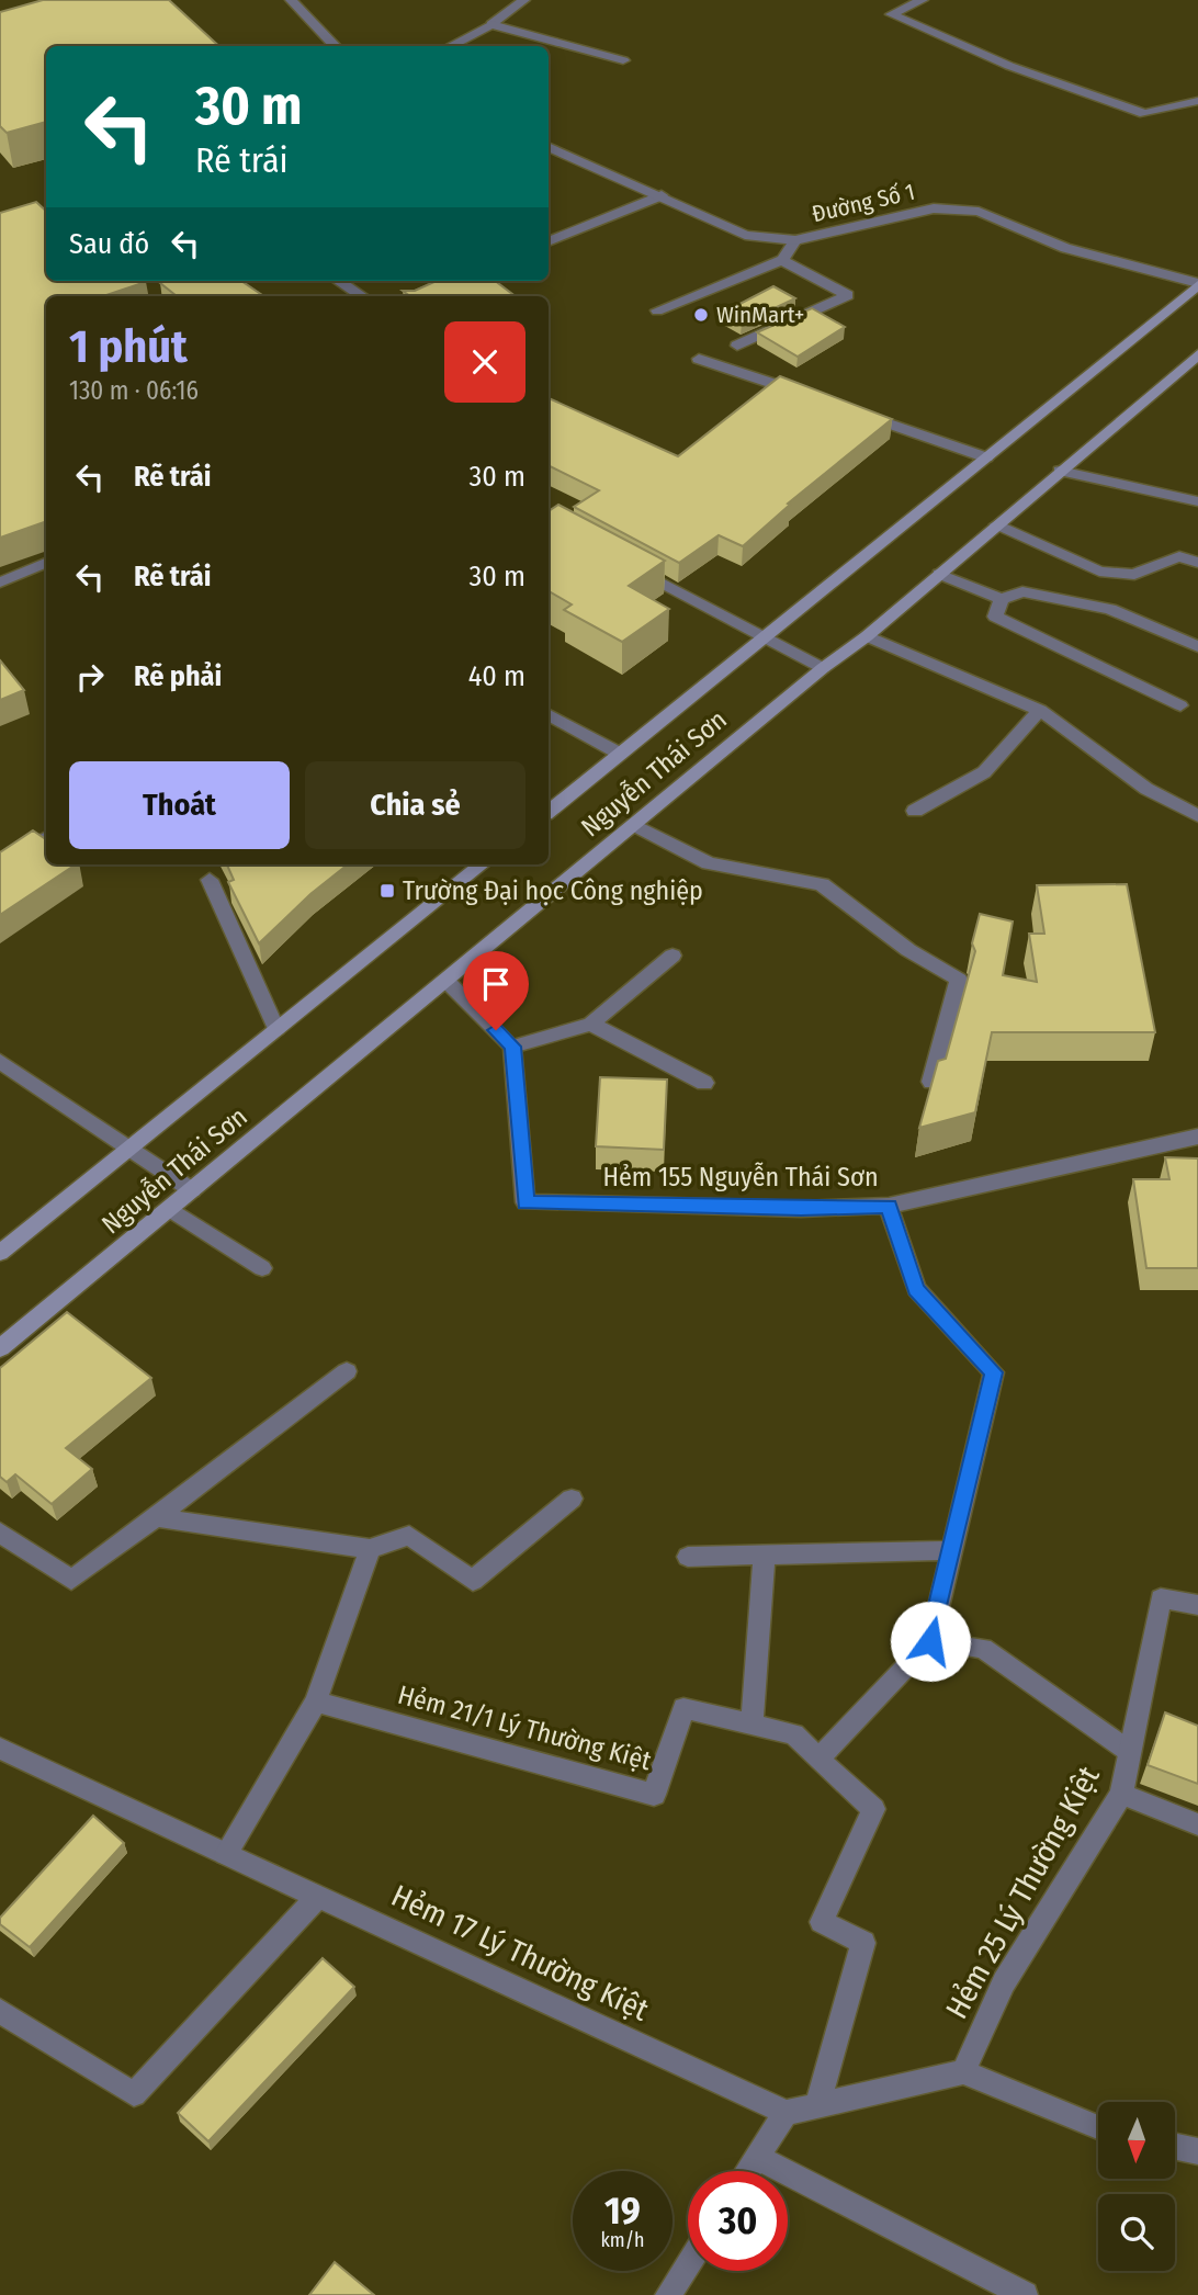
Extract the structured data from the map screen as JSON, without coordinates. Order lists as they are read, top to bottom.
{
  "streets": {
    "main road": ["Nguyễn Thái Sơn"],
    "street": [
      "Đường Số 1",
      "Hẻm 155 Nguyễn Thái Sơn",
      "Hẻm 21/1 Lý Thường Kiệt",
      "Hẻm 25 Lý Thường Kiệt",
      "Hẻm 17 Lý Thường Kiệt"
    ]
  },
  "crossings": [
    ["Đường Số 1", "Nguyễn Thái Sơn"]
  ],
  "places": {
    "other": ["WinMart+"],
    "transit": ["Trường Đại học Công nghiệp"]
  },
  "north": "bottom",
  "page": {
    "turn": ["30 m", "Rẽ trái"],
    "then": "Sau đó",
    "heading": ["1 phút", "130 m · 06:16"],
    "list": [
      {
        "name": "Rẽ trái",
        "value": "30 m"
      },
      {
        "name": "Rẽ trái",
        "value": "30 m"
      },
      {
        "name": "Rẽ phải",
        "value": "40 m"
      }
    ],
    "buttons": ["Thoát", "Chia sẻ"],
    "speed": "19 km/h",
    "limit": "30"
  }
}
